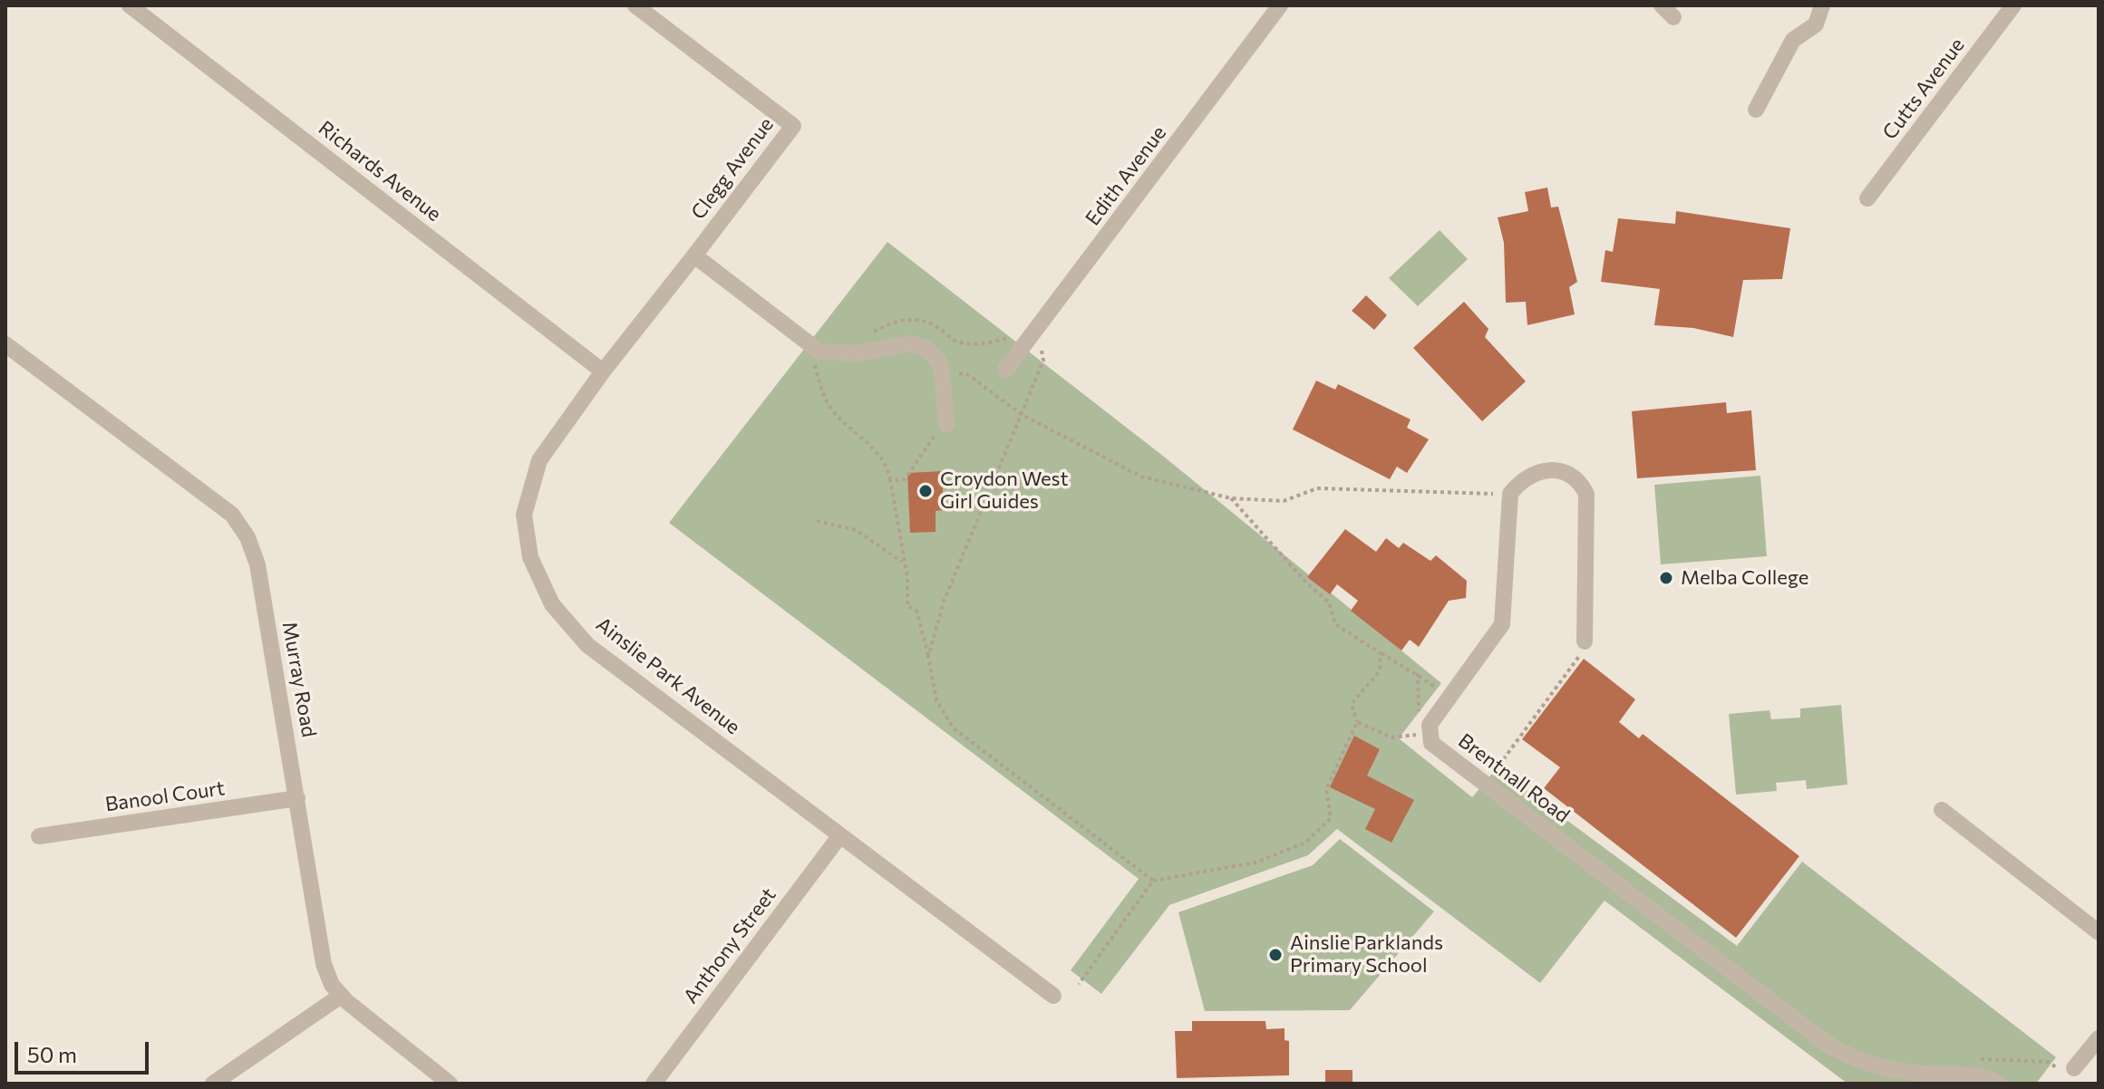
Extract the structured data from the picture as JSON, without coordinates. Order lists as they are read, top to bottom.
{
  "streets": {
    "street": [
      "Cutts Avenue",
      "Clegg Avenue",
      "Richards Avenue",
      "Edith Avenue",
      "Ainslie Park Avenue",
      "Murray Road",
      "Brentnall Road",
      "Banool Court",
      "Anthony Street"
    ]
  },
  "crossings": [
    ["Clegg Avenue", "Ainslie Park Avenue"],
    ["Richards Avenue", "Ainslie Park Avenue"],
    ["Ainslie Park Avenue", "Anthony Street"],
    ["Murray Road", "Banool Court"]
  ],
  "places": ["Croydon West Girl Guides", "Melba College", "Ainslie Parklands Primary School"],
  "scale_bar": "50 m"
}
